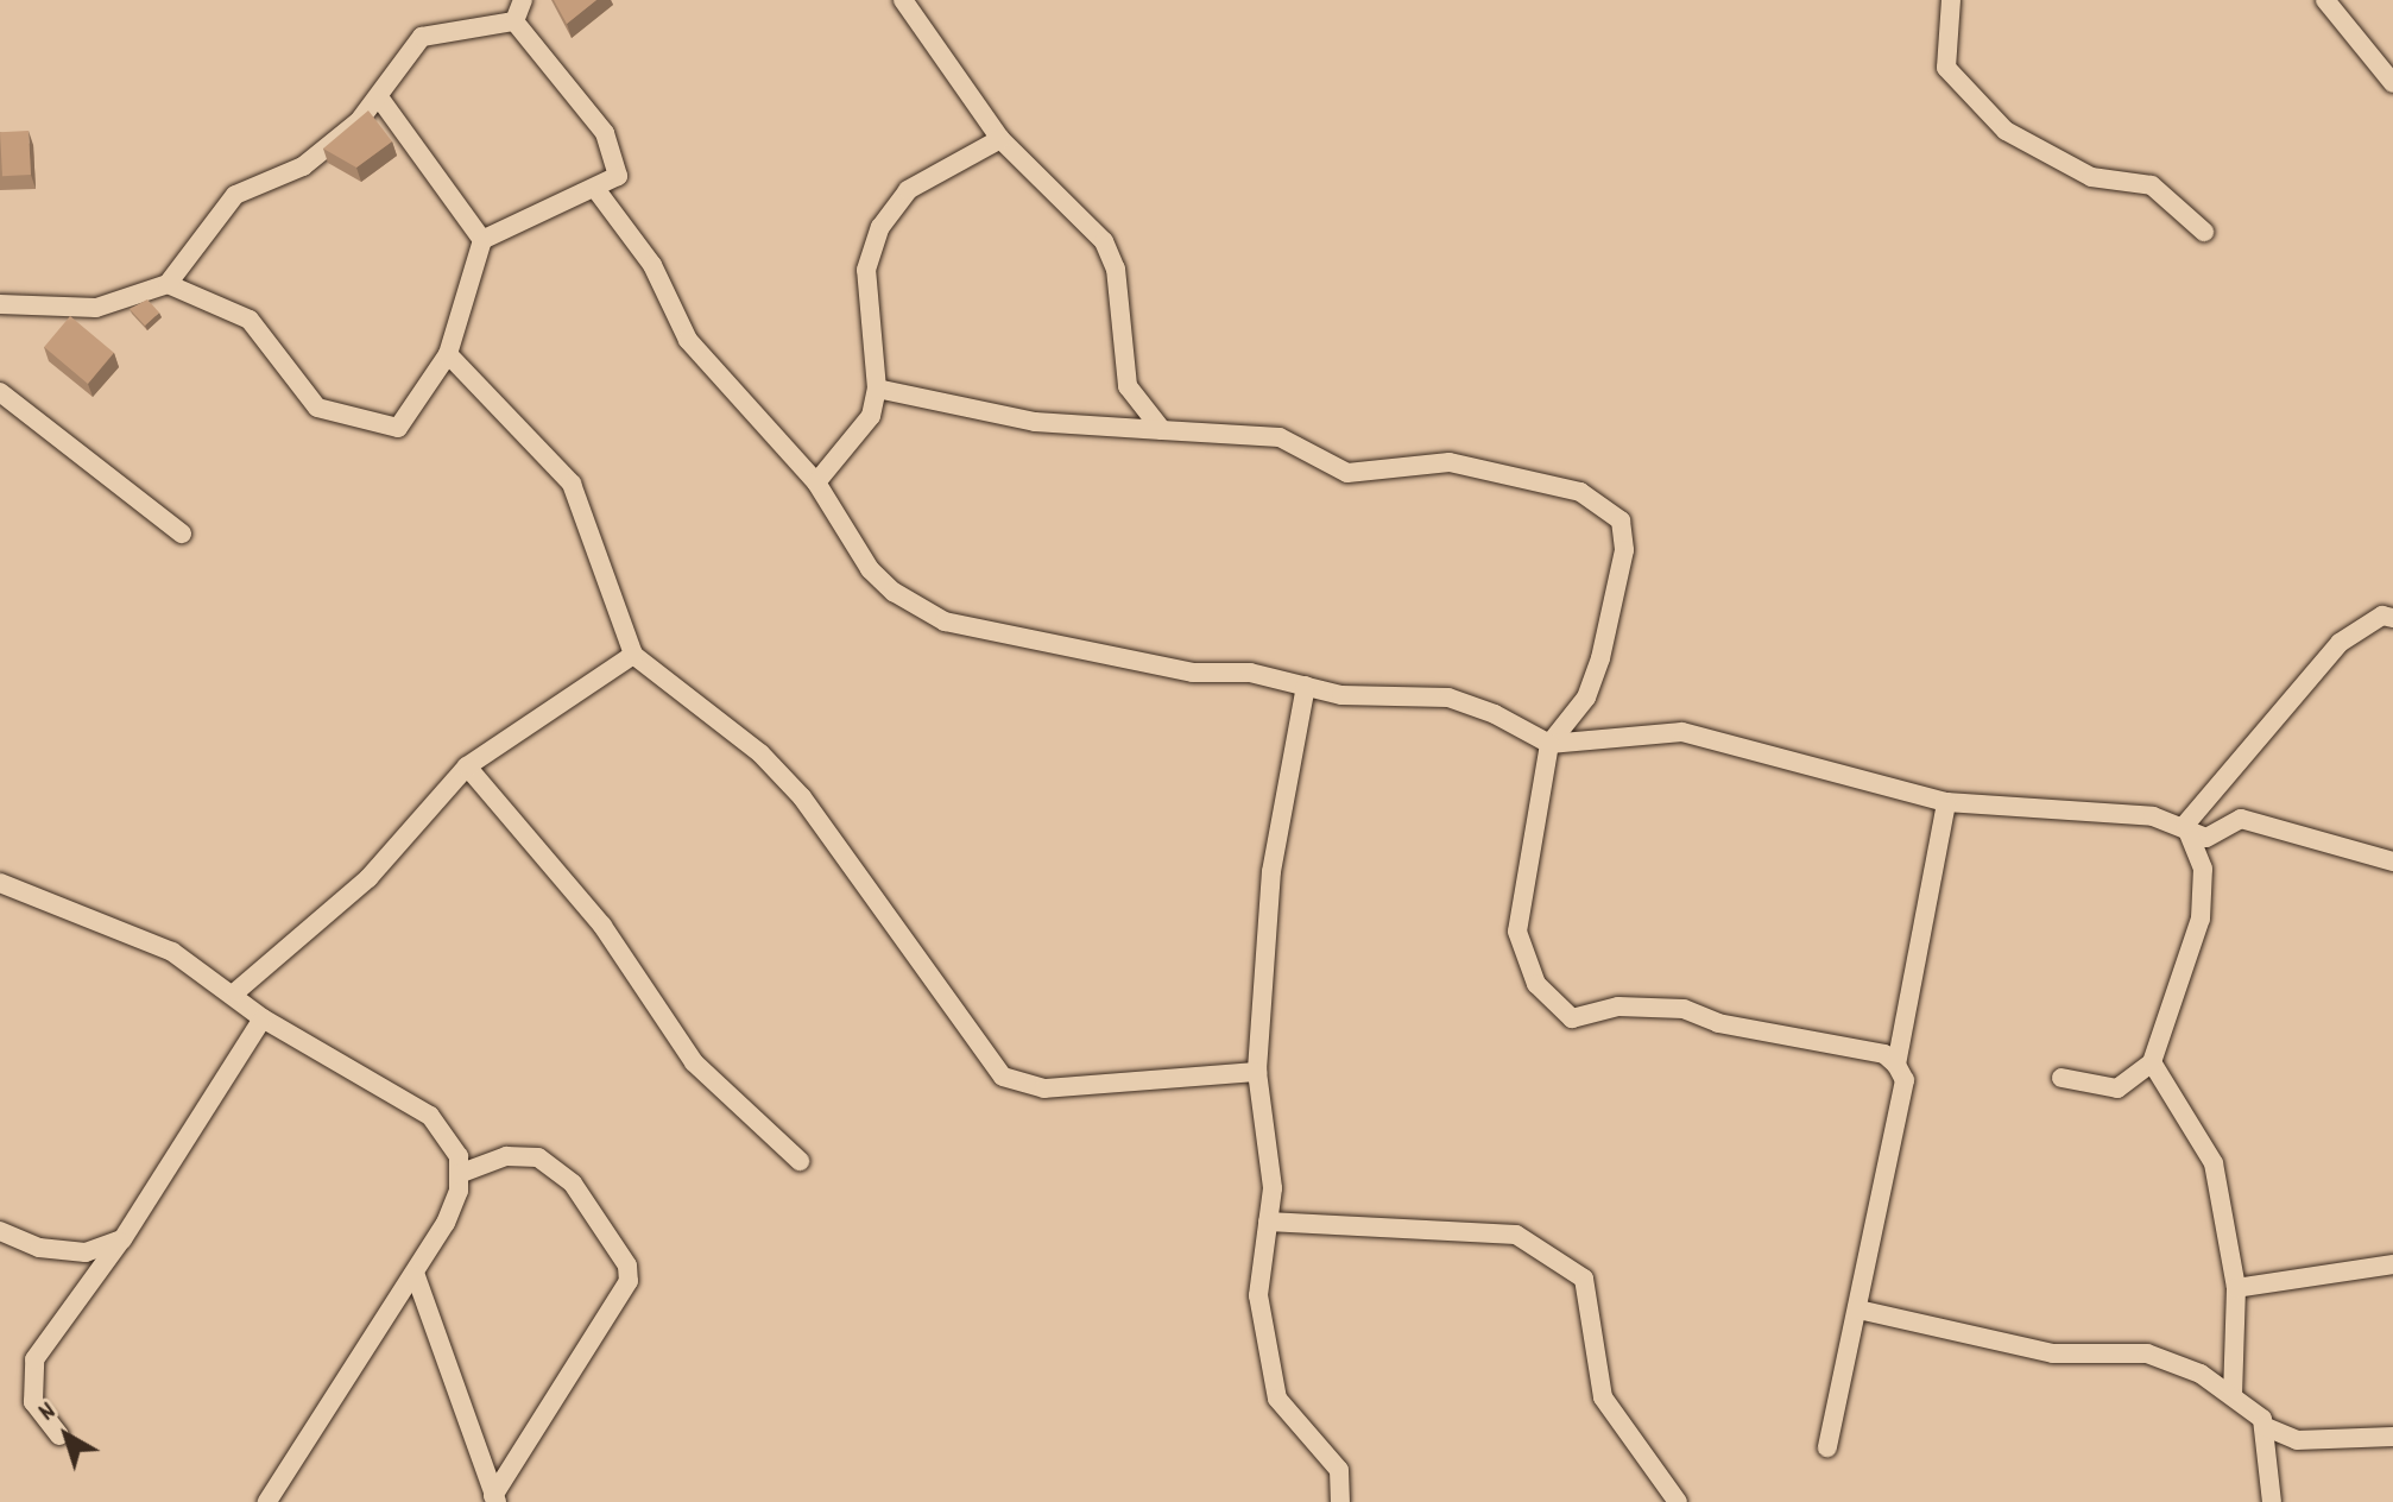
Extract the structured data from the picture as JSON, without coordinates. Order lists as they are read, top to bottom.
{
  "north": "top left"
}
